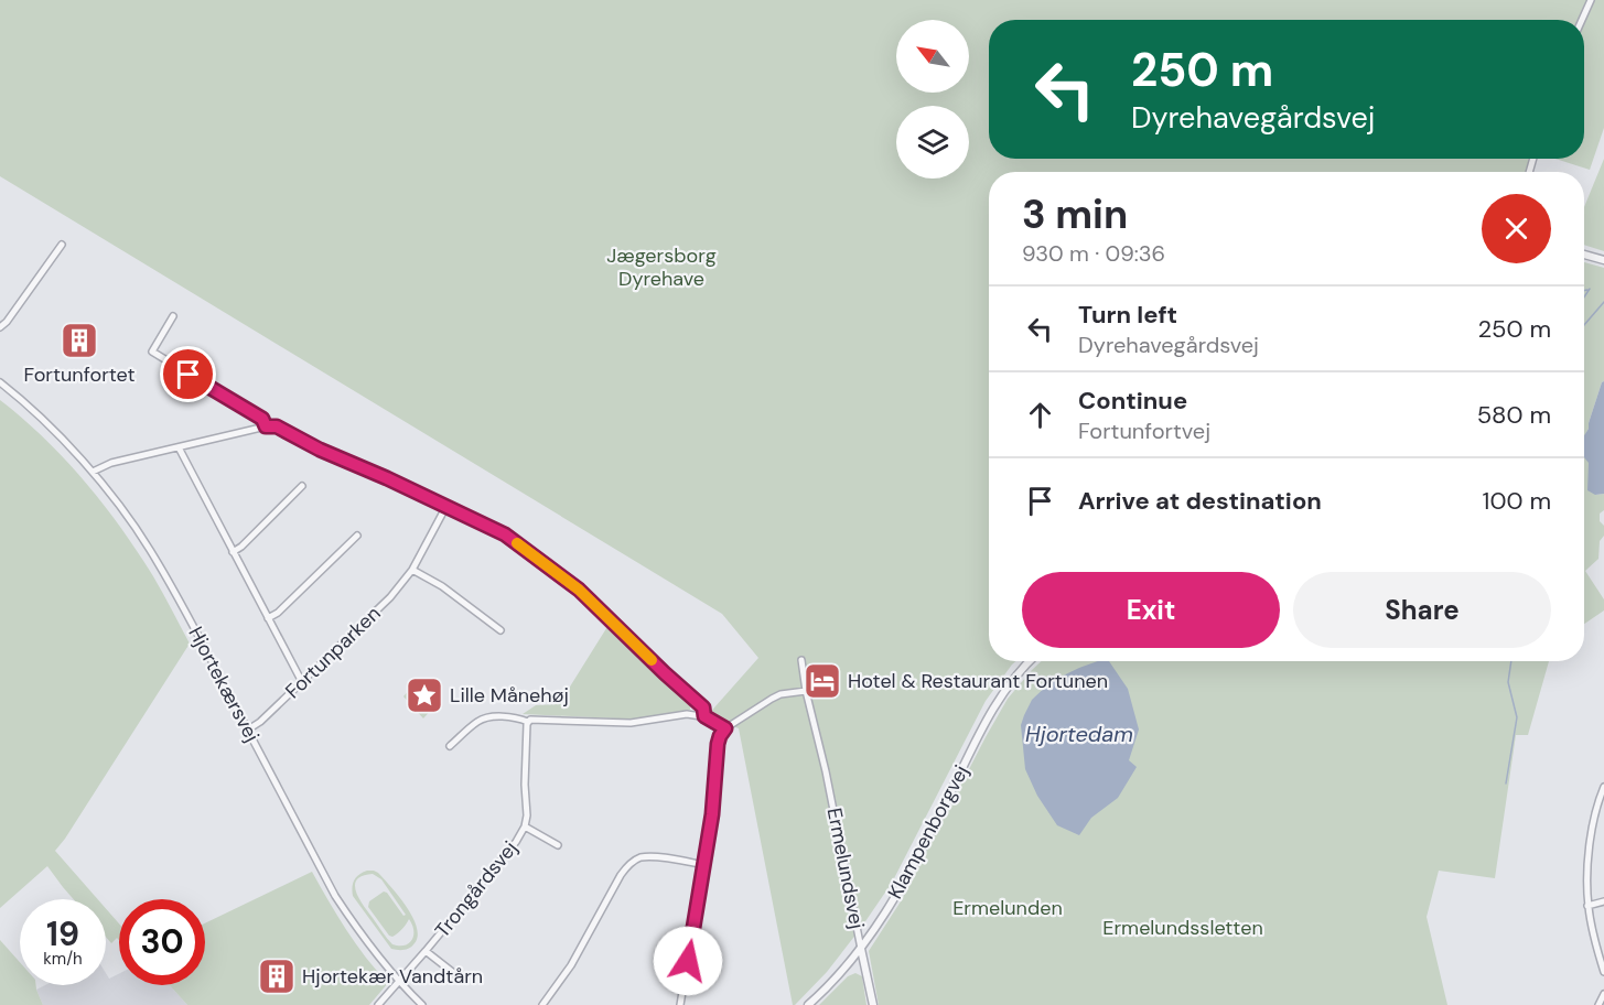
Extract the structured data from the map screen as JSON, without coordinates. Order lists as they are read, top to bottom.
{
  "streets": {
    "street": [
      "Fortunparken",
      "Hjortekærsvej",
      "Klampenborgvej",
      "Ermelundsvej",
      "Trongårdsvej"
    ]
  },
  "crossings": [
    ["Fortunparken", "Hjortekærsvej"],
    ["Hjortekærsvej", "Trongårdsvej"],
    ["Klampenborgvej", "Ermelundsvej"]
  ],
  "water": ["Hjortedam"],
  "parks": ["Jægersborg Dyrehave", "Ermelunden", "Ermelundssletten"],
  "places": {
    "building": ["Fortunfortet", "Hjortekær Vandtårn"],
    "hotel": ["Hotel & Restaurant Fortunen"],
    "place": ["Lille Månehøj"]
  },
  "north": "top left",
  "page": {
    "turn": ["250 m", "Dyrehavegårdsvej"],
    "heading": ["3 min", "930 m · 09:36"],
    "list": [
      {
        "name": "Turn left",
        "note": "Dyrehavegårdsvej",
        "value": "250 m"
      },
      {
        "name": "Continue",
        "note": "Fortunfortvej",
        "value": "580 m"
      },
      {
        "name": "Arrive at destination",
        "value": "100 m"
      }
    ],
    "buttons": ["Exit", "Share"],
    "speed": "19 km/h",
    "limit": "30"
  }
}
